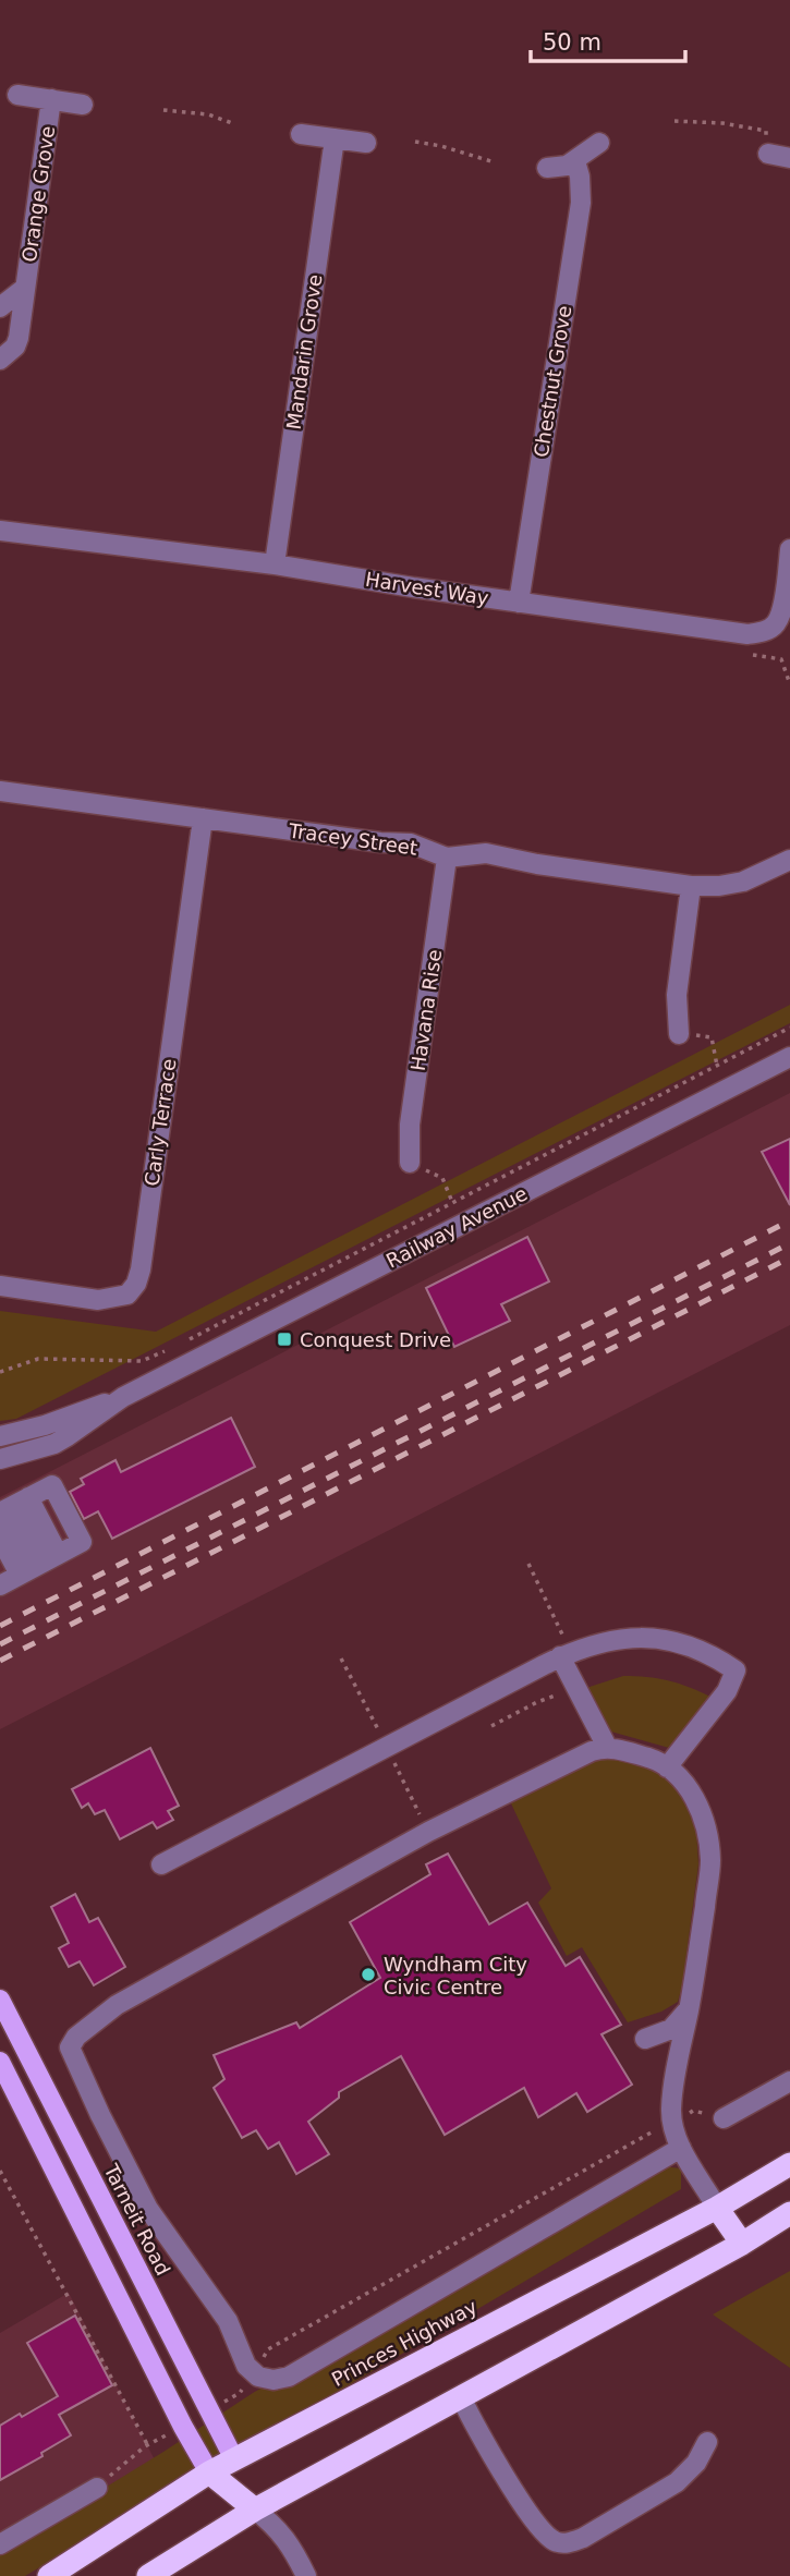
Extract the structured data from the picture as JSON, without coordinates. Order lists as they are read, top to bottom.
{
  "streets": {
    "highway": ["Princes Highway"],
    "main road": ["Tarneit Road"],
    "street": [
      "Orange Grove",
      "Mandarin Grove",
      "Chestnut Grove",
      "Harvest Way",
      "Tracey Street",
      "Havana Rise",
      "Carly Terrace",
      "Railway Avenue"
    ]
  },
  "crossings": [
    ["Mandarin Grove", "Harvest Way"],
    ["Chestnut Grove", "Harvest Way"],
    ["Tracey Street", "Havana Rise"],
    ["Tracey Street", "Carly Terrace"],
    ["Tarneit Road", "Princes Highway"]
  ],
  "places": {
    "transit": ["Conquest Drive"],
    "other": ["Wyndham City Civic Centre"]
  },
  "scale_bar": "50 m"
}
